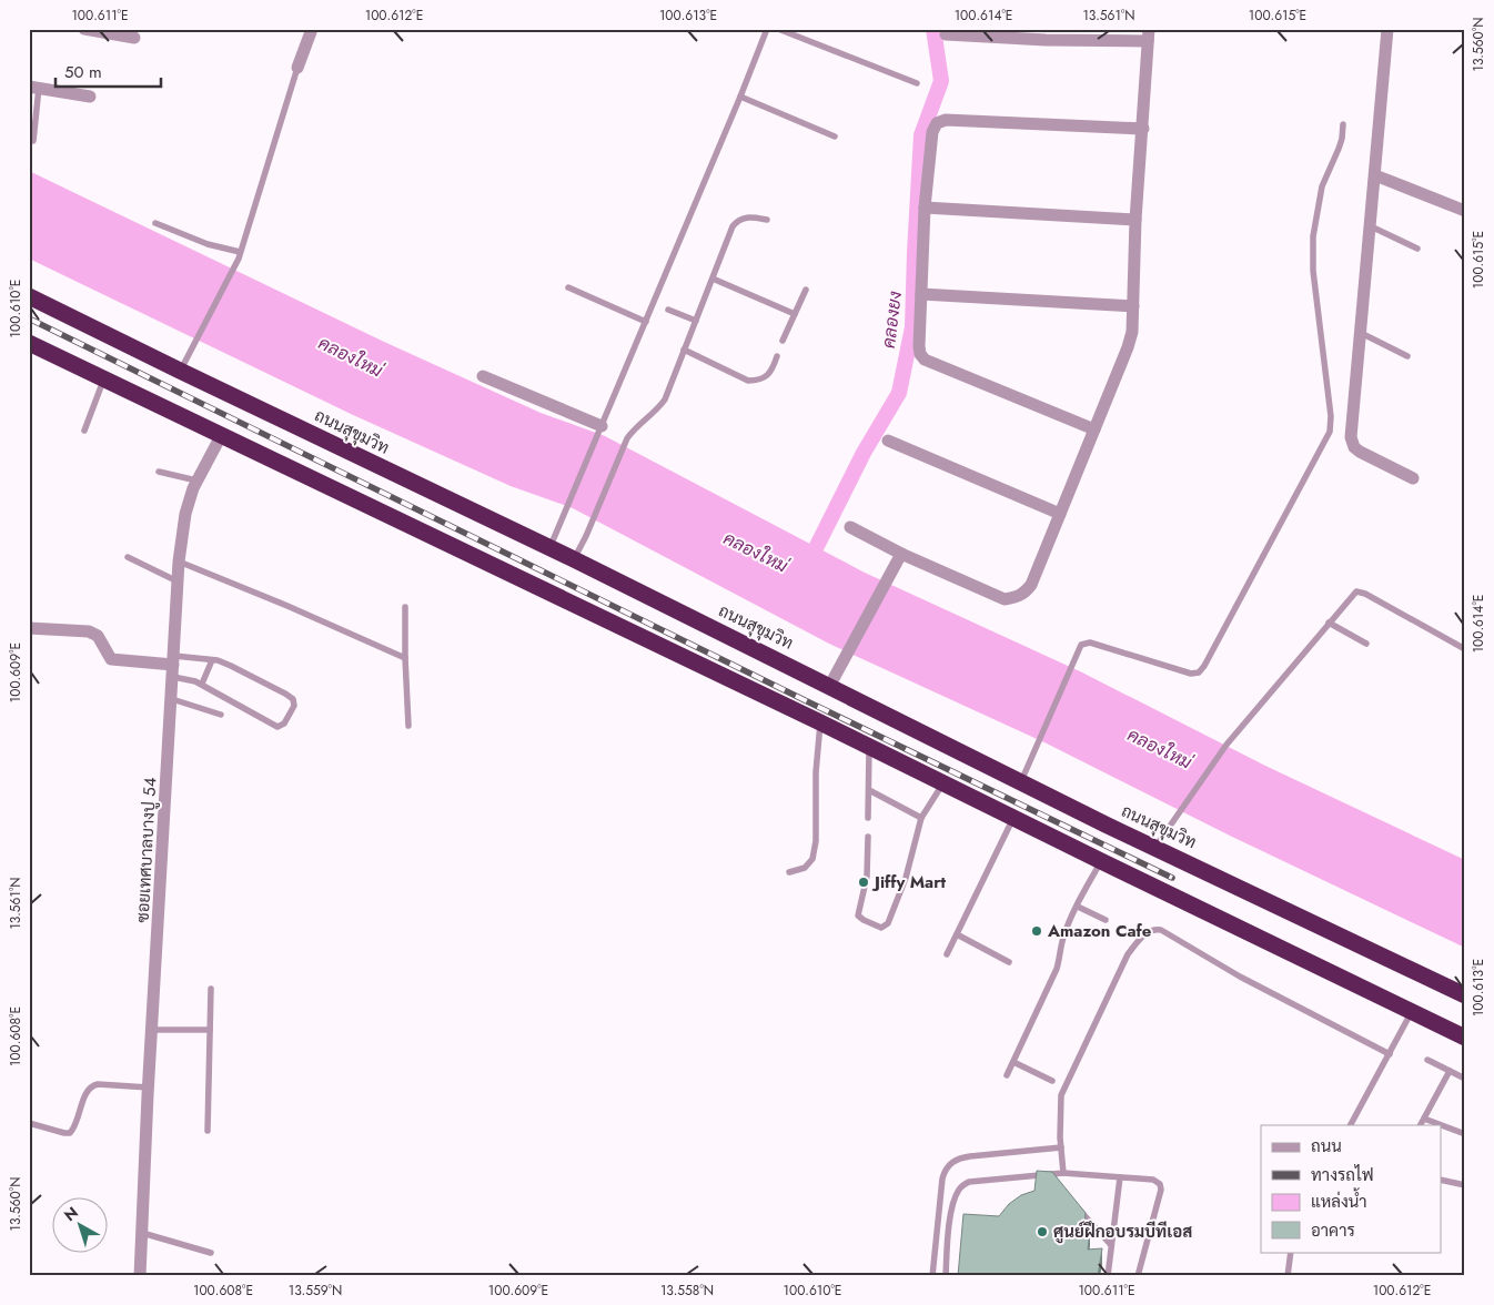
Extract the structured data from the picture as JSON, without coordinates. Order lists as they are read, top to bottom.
{
  "streets": {
    "highway": ["ถนนสุขุมวิท"],
    "street": ["ซอยเทศบาลบางปู 54"]
  },
  "water": ["คลองยง", "คลองใหม่"],
  "places": ["Jiffy Mart", "Amazon Cafe", "ศูนย์ฝึกอบรมบีทีเอส"],
  "legend": [
    "ถนน",
    "ทางรถไฟ",
    "แหล่งน้ำ",
    "อาคาร"
  ],
  "scale_bar": "50 m",
  "north": "top left",
  "coordinates": [
    "100.611°E",
    "100.612°E",
    "100.613°E",
    "100.614°E",
    "13.561°N",
    "100.615°E",
    "13.560°N",
    "100.610°E",
    "100.609°E",
    "100.608°E",
    "13.559°N",
    "13.558°N"
  ]
}
